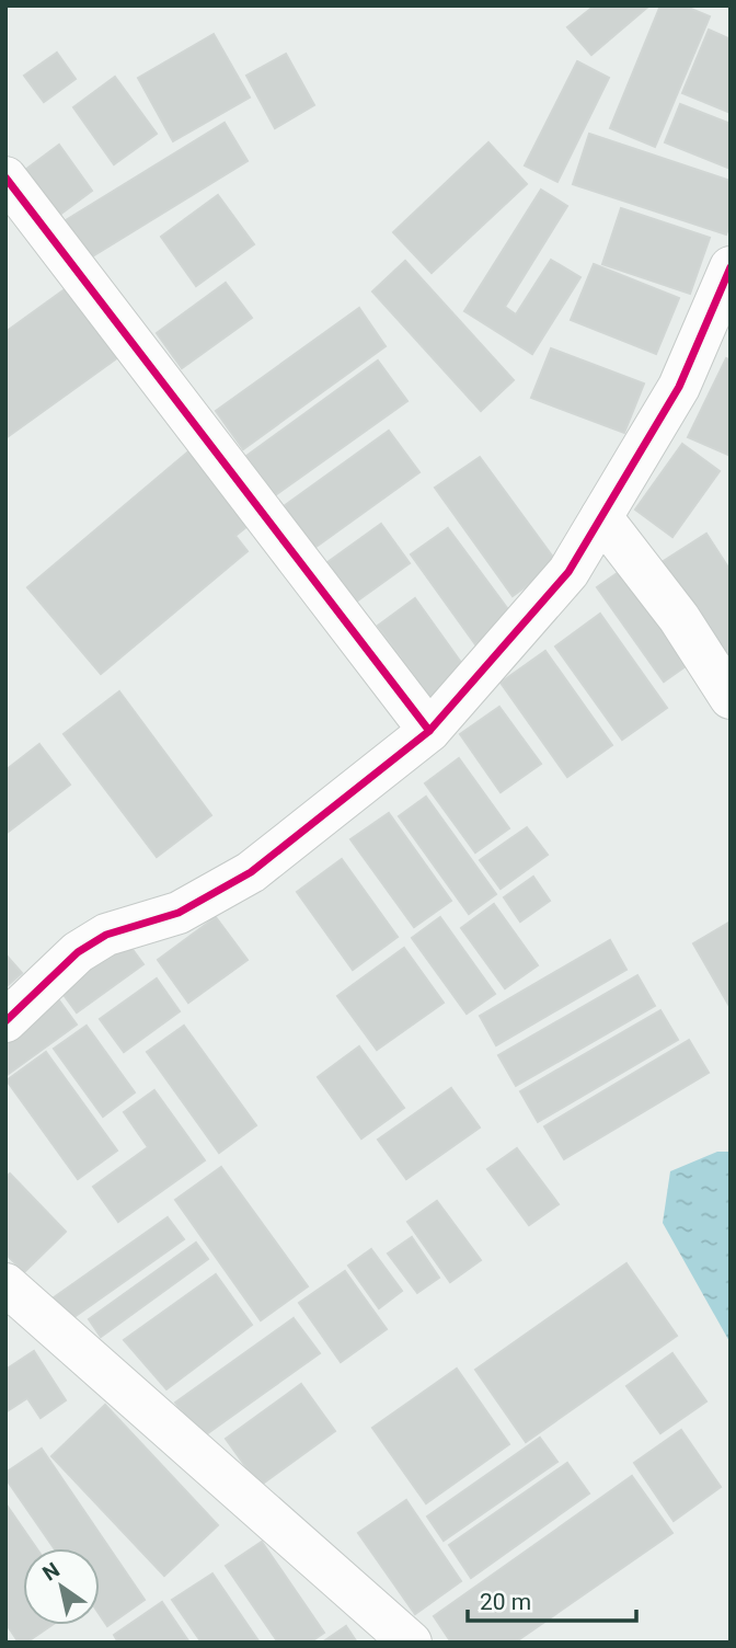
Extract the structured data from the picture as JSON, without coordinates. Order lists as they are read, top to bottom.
{
  "scale_bar": "20 m",
  "north": "top left"
}
